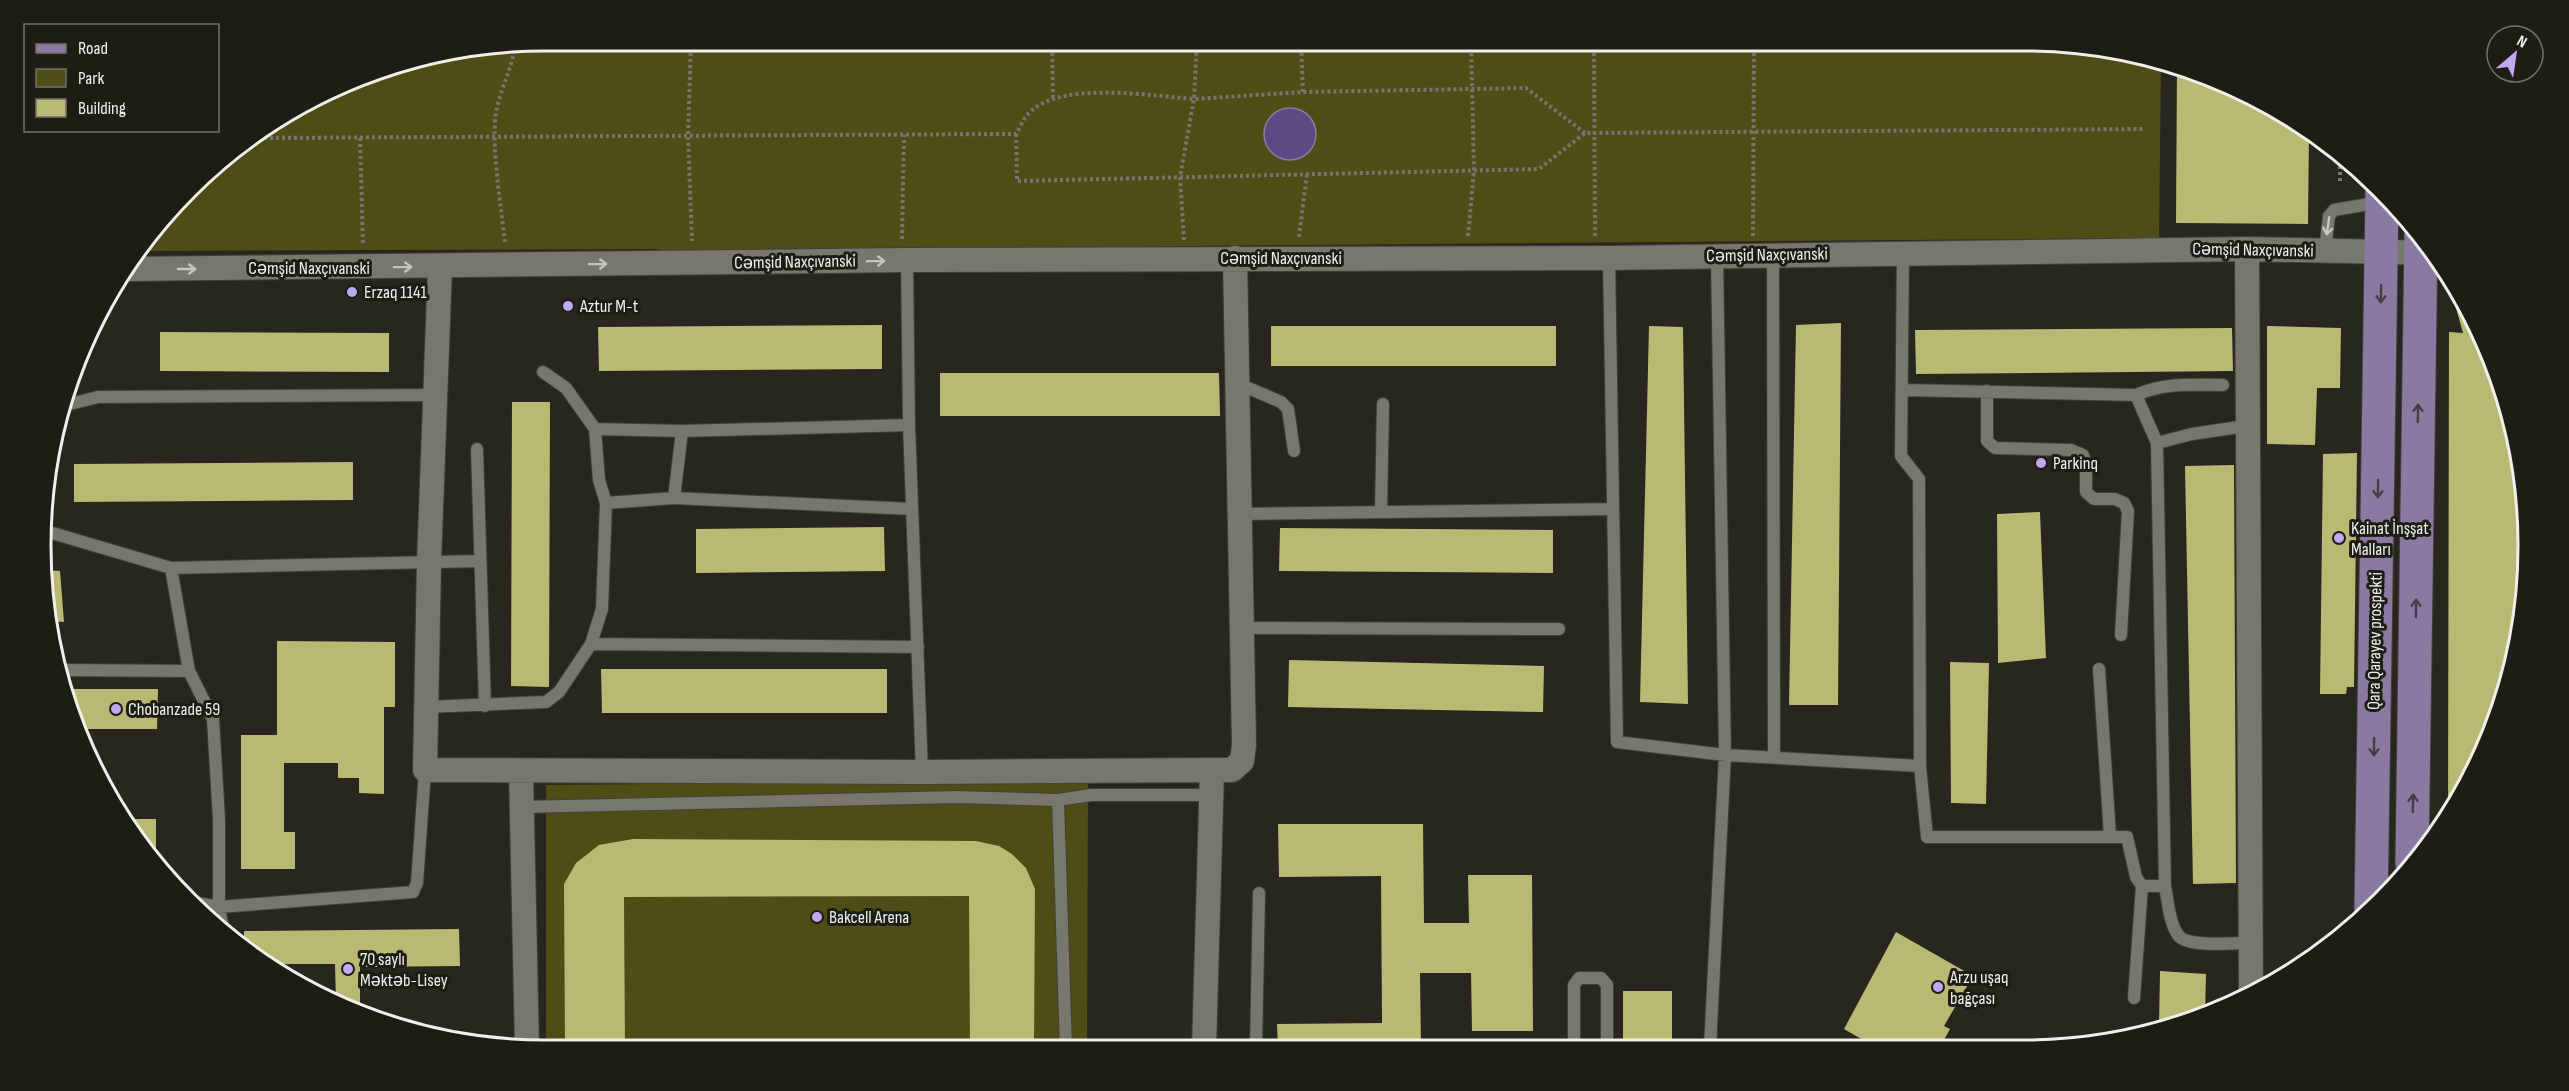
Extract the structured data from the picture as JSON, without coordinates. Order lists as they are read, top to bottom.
{
  "streets": {
    "main road": ["Qara Qarayev prospekti"],
    "street": ["Cəmşid Naxçıvanski"]
  },
  "crossings": [
    ["Cəmşid Naxçıvanski", "Qara Qarayev prospekti"]
  ],
  "places": [
    "Erzaq 1141",
    "Aztur M-t",
    "Parkinq",
    "Kainat İnşşat Malları",
    "Chobanzade 59",
    "Bakcell Arena",
    "70 saylı Məktəb-Lisey",
    "Arzu uşaq bağçası"
  ],
  "legend": ["Road", "Park", "Building"],
  "north": "top right"
}
